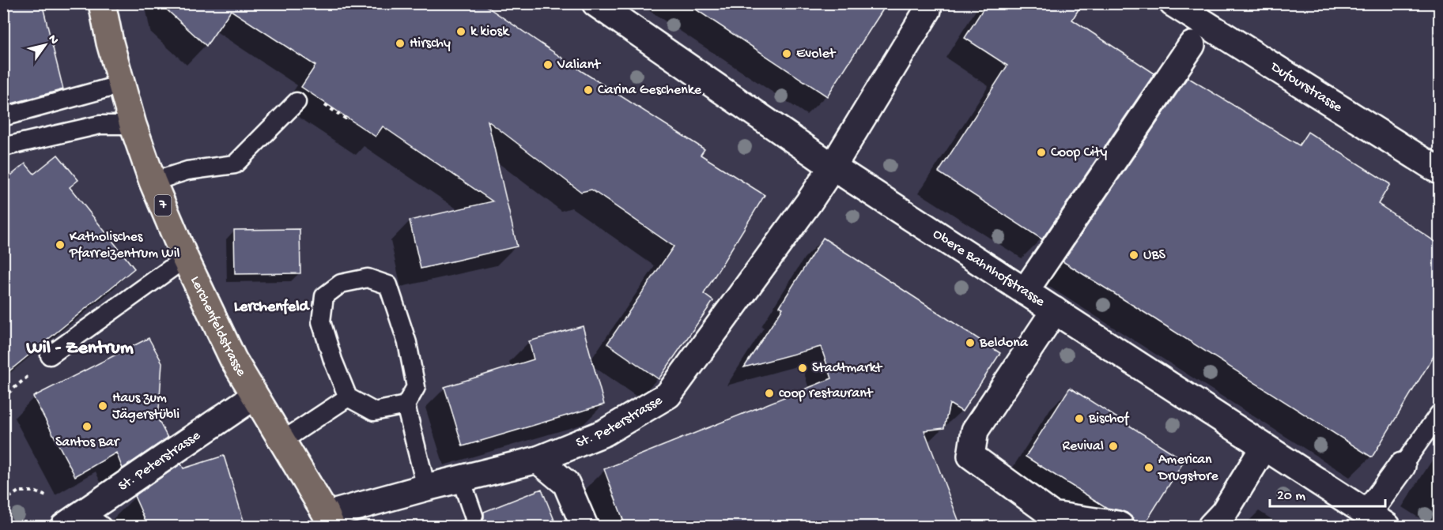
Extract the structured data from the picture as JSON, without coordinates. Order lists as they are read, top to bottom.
{
  "streets": {
    "main road": ["7", "Lerchenfeldstrasse"],
    "street": ["Dufourstrasse", "Obere Bahnhofstrasse", "St. Peterstrasse"]
  },
  "crossings": [
    ["Obere Bahnhofstrasse", "St. Peterstrasse"],
    ["Lerchenfeldstrasse", "St. Peterstrasse"]
  ],
  "districts": ["Lerchenfeld", "Wil - Zentrum"],
  "places": [
    "k kiosk",
    "Hirschy",
    "Evolet",
    "Valiant",
    "Carina Geschenke",
    "Coop City",
    "Katholisches Pfarreizentrum Wil",
    "UBS",
    "Beldona",
    "Stadtmarkt",
    "coop restaurant",
    "Haus zum Jägerstübli",
    "Bischof",
    "Santos Bar",
    "Revival",
    "American Drugstore"
  ],
  "scale_bar": "20 m",
  "north": "top right"
}
